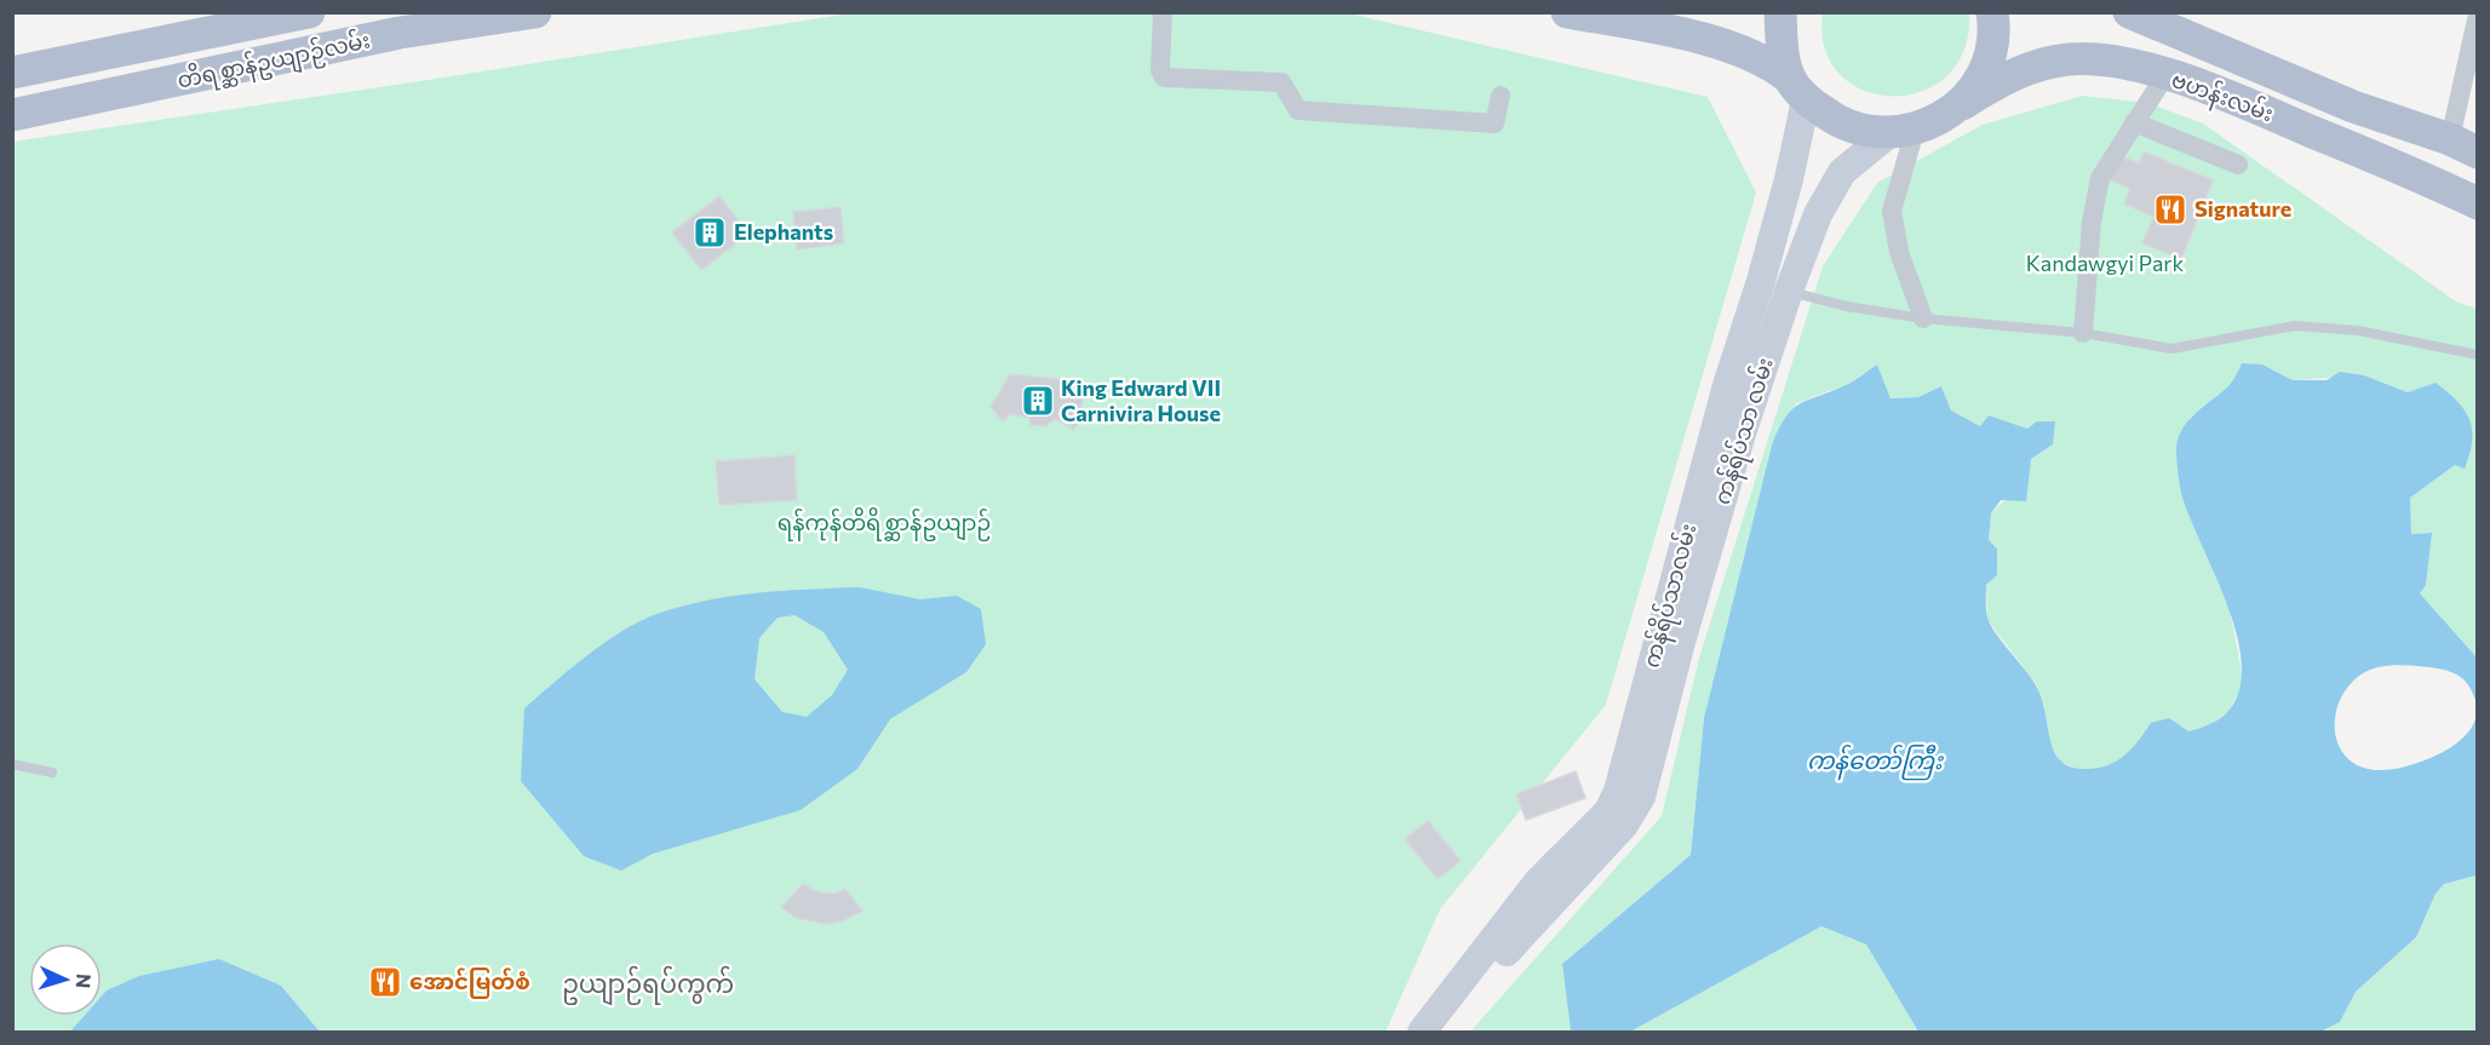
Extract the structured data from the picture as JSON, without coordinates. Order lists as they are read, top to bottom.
{
  "streets": {
    "main road": ["တိရစ္ဆာန်ဥယျာဉ်လမ်း", "ဗဟန်းလမ်း", "ကန်ရိပ်သာလမ်း"]
  },
  "districts": ["ဥယျာဉ်ရပ်ကွက်"],
  "water": ["ကန်တော်ကြီး"],
  "parks": ["Kandawgyi Park", "ရန်ကုန်တိရိစ္ဆာန်ဥယျာဉ်"],
  "places": {
    "restaurant": ["Signature", "အောင်မြတ်စံ"],
    "building": ["Elephants", "King Edward VII Carnivira House"]
  },
  "north": "right"
}
